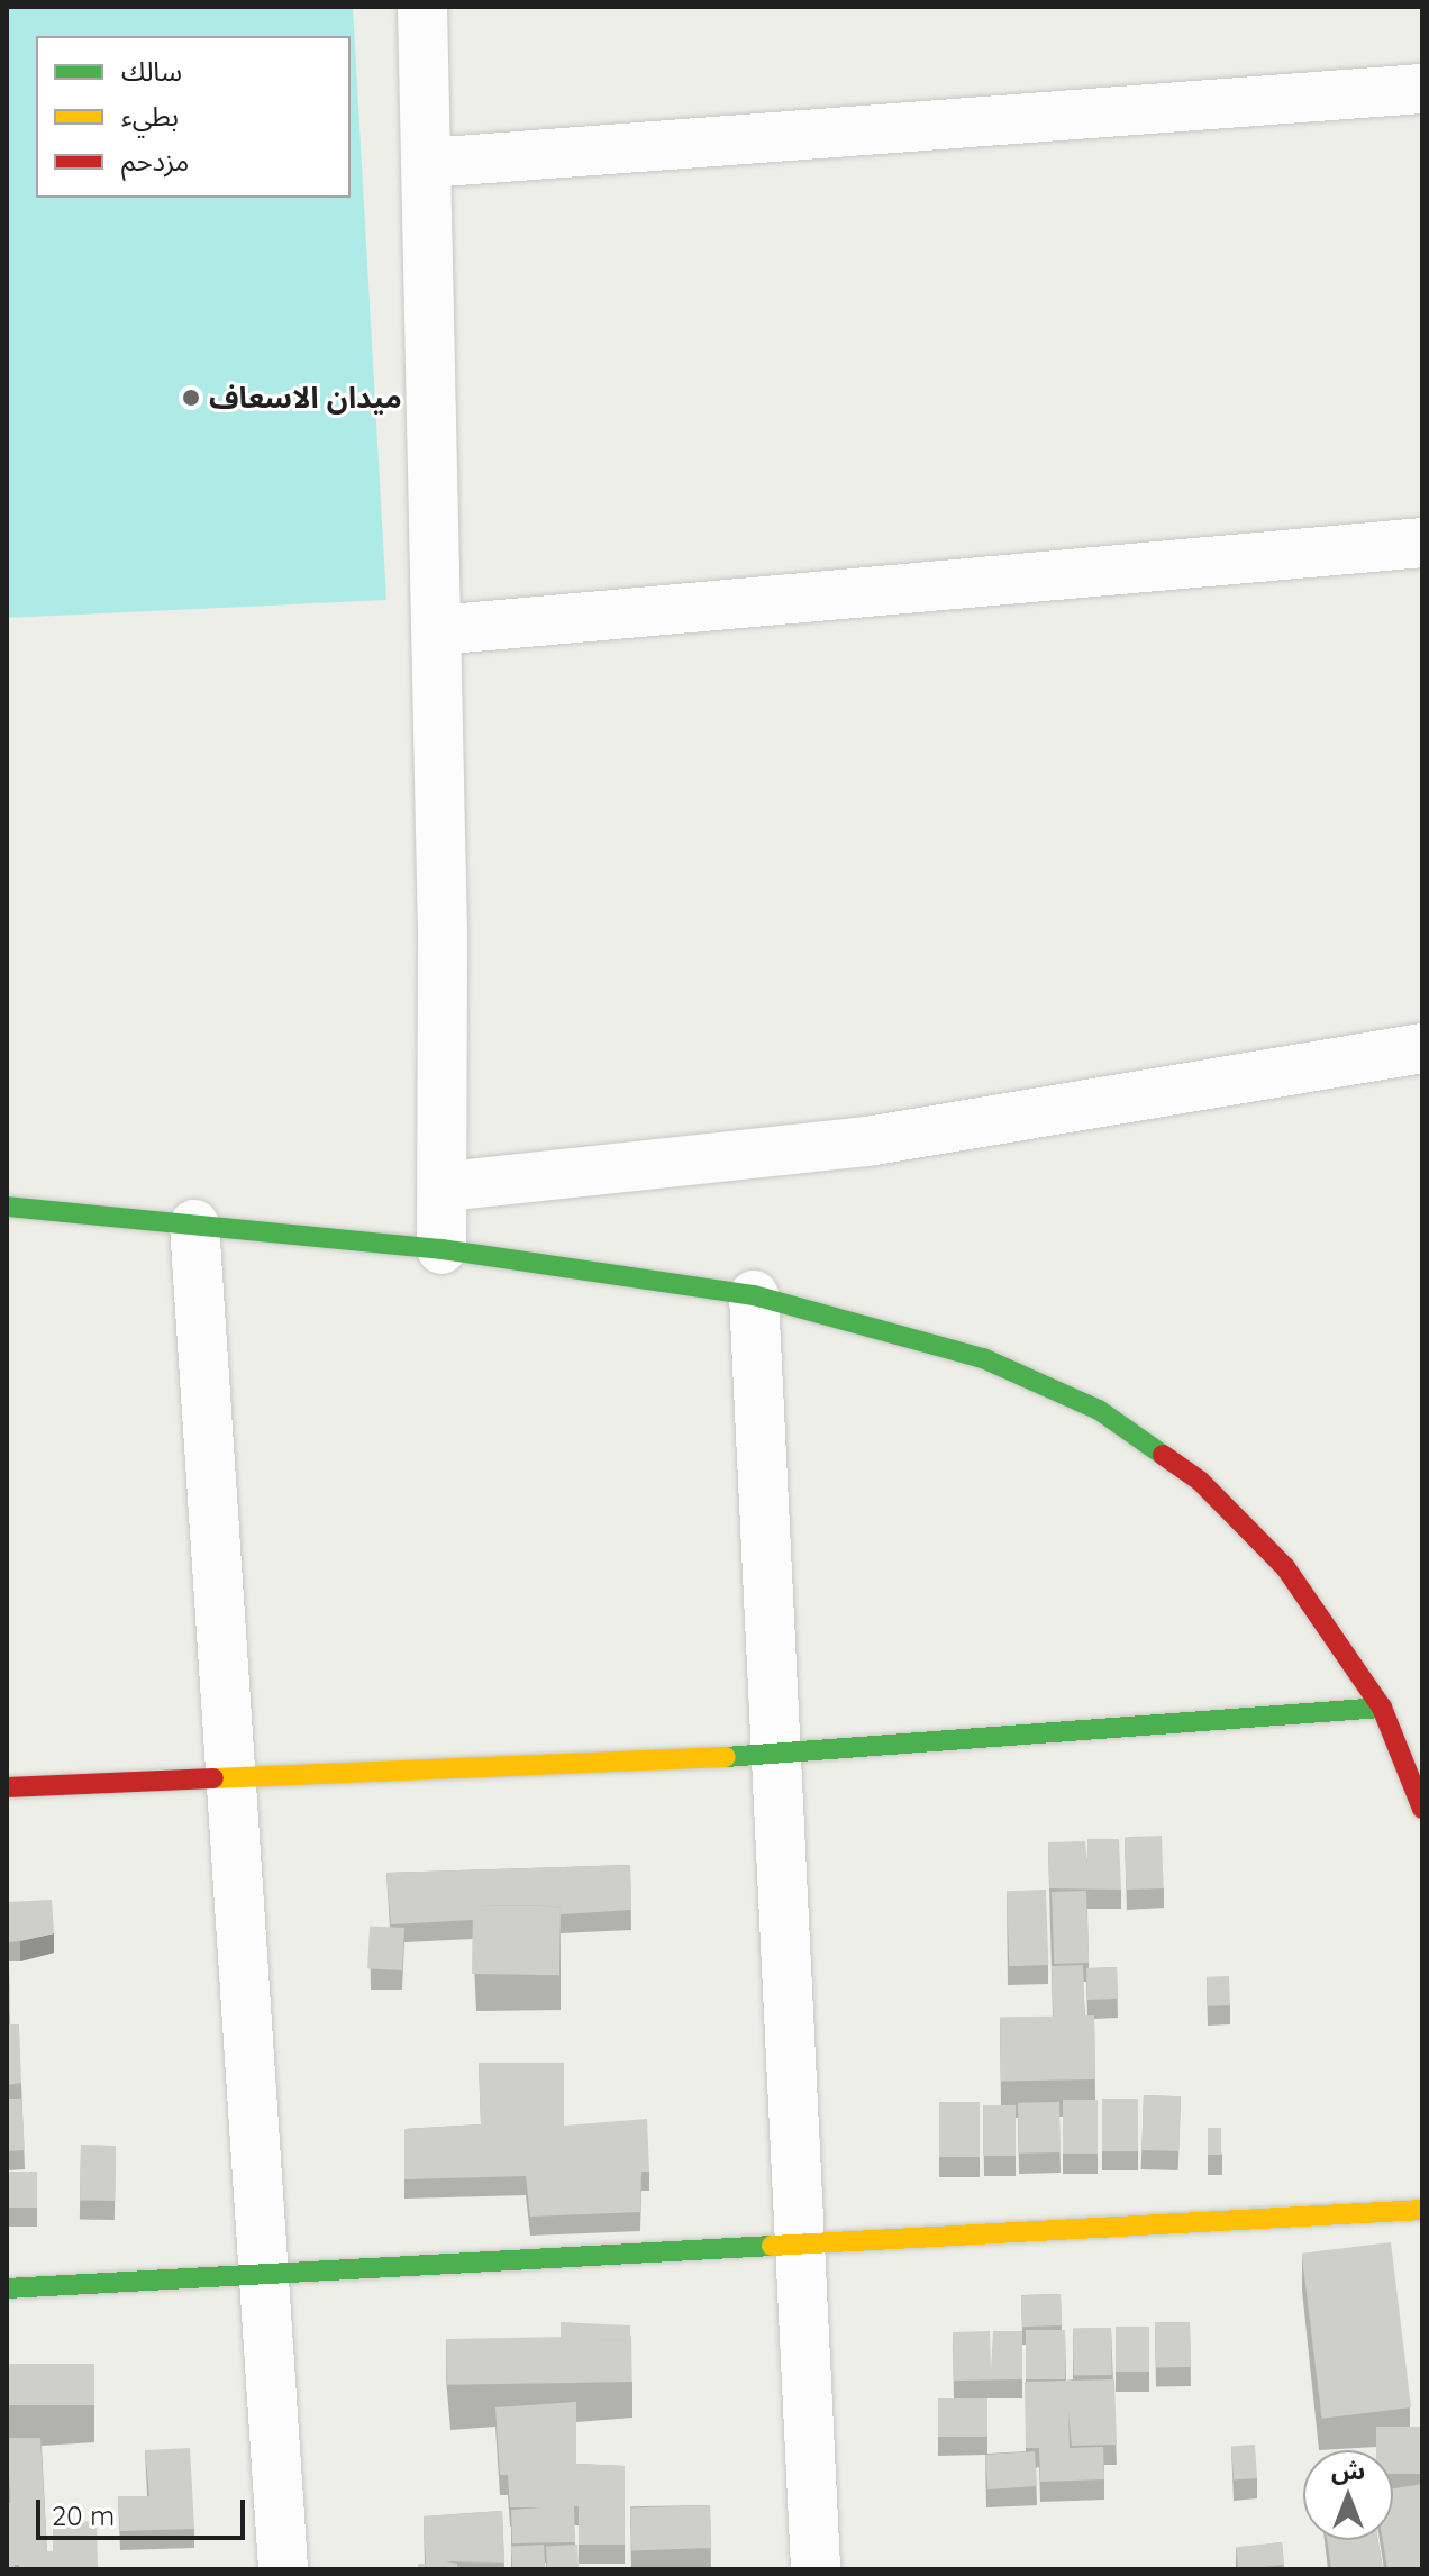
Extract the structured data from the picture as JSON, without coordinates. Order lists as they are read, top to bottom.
{
  "places": ["ميدان الاسعاف"],
  "legend": ["سالك", "بطيء", "مزدحم"],
  "scale_bar": "20 m",
  "north": "top"
}
